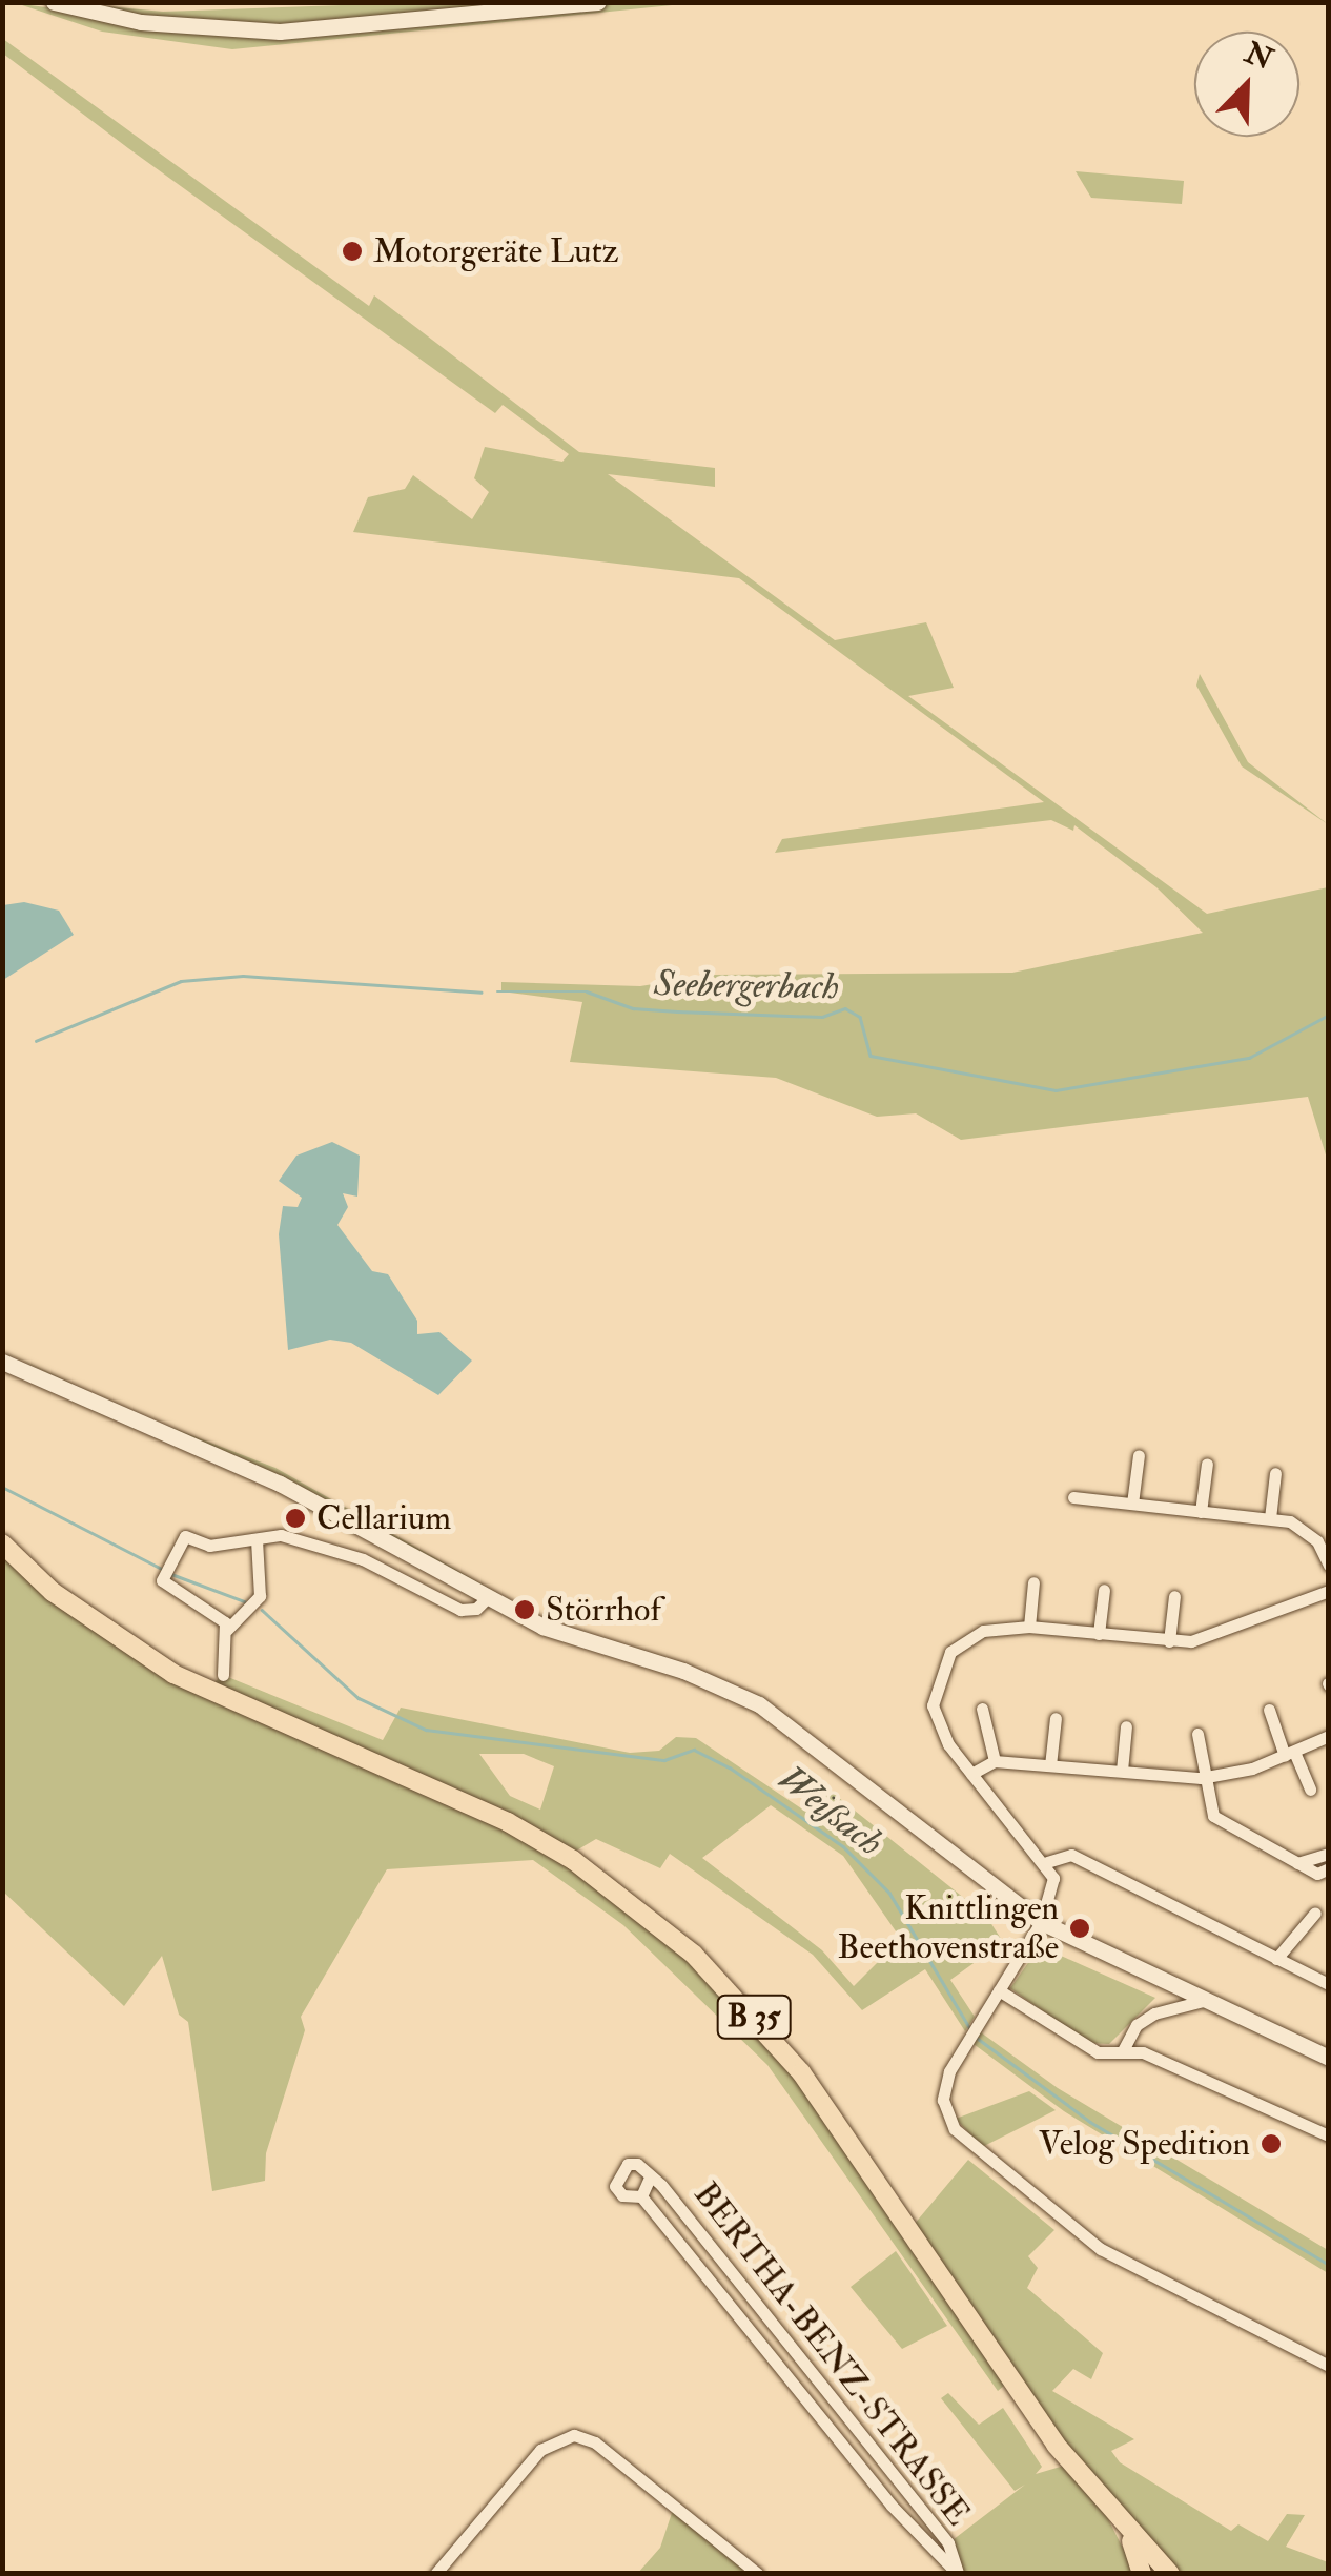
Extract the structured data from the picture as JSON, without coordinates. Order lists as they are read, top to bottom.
{
  "streets": {
    "main road": ["B 35"],
    "street": ["BERTHA-BENZ-STRASSE"]
  },
  "water": ["Seebergerbach", "Weißach"],
  "places": [
    "Motorgeräte Lutz",
    "Cellarium",
    "Störrhof",
    "Knittlingen Beethovenstraße",
    "Velog Spedition"
  ],
  "north": "top right"
}
